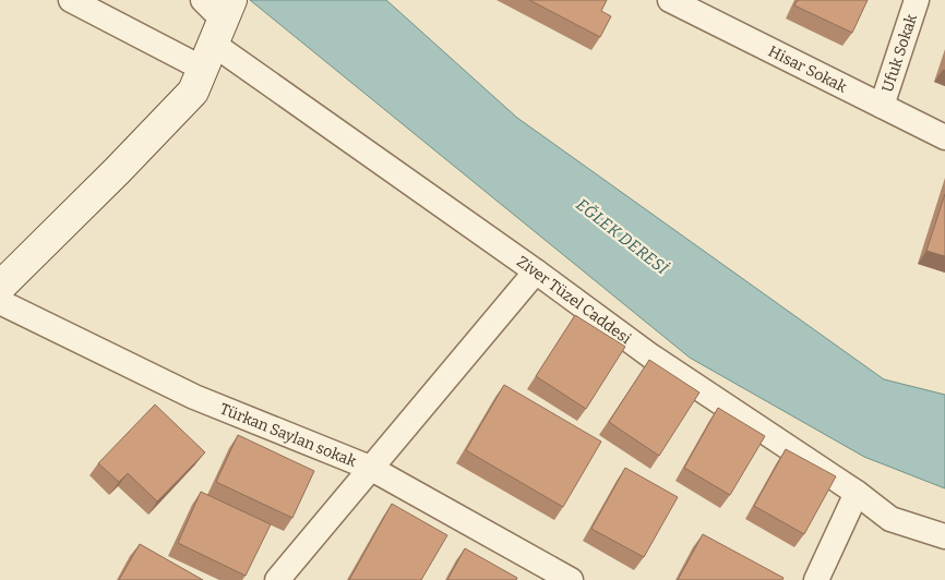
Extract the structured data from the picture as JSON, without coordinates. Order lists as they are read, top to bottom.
{
  "streets": {
    "street": [
      "Ufuk Sokak",
      "Hisar Sokak",
      "Ziver Tüzel Caddesi",
      "Türkan Saylan sokak"
    ]
  },
  "crossings": [
    ["Ufuk Sokak", "Hisar Sokak"]
  ],
  "water": ["EĞLEK DERESİ"]
}
